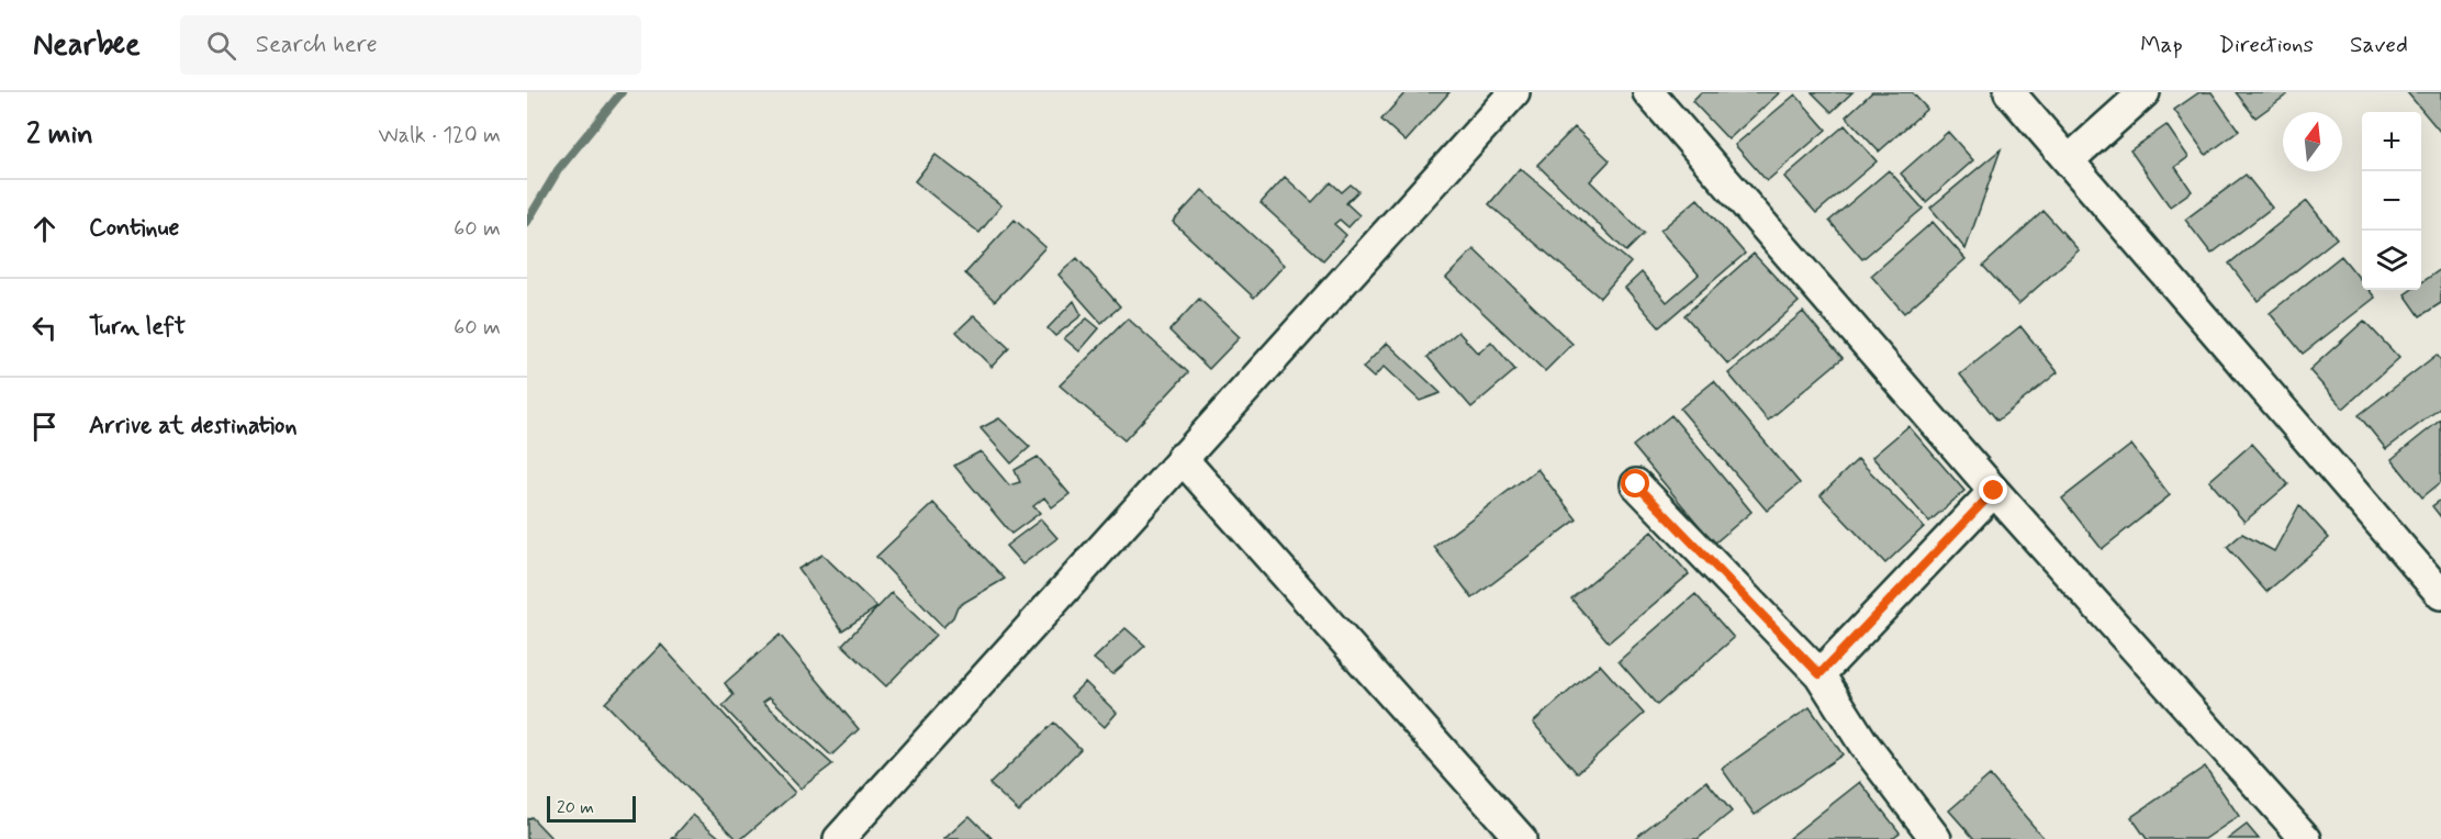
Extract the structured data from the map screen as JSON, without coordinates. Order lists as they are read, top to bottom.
{
  "scale_bar": "20 m",
  "north": "top",
  "page": {
    "header": "Nearbee",
    "search": "Search here",
    "nav": ["Map", "Directions", "Saved"],
    "heading": ["2 min", "Walk · 120 m"],
    "map_buttons": ["+", "−"],
    "list": [
      ["Continue", "60 m"],
      ["Turn left", "60 m"],
      "Arrive at destination"
    ],
    "scale": "20 m"
  }
}
